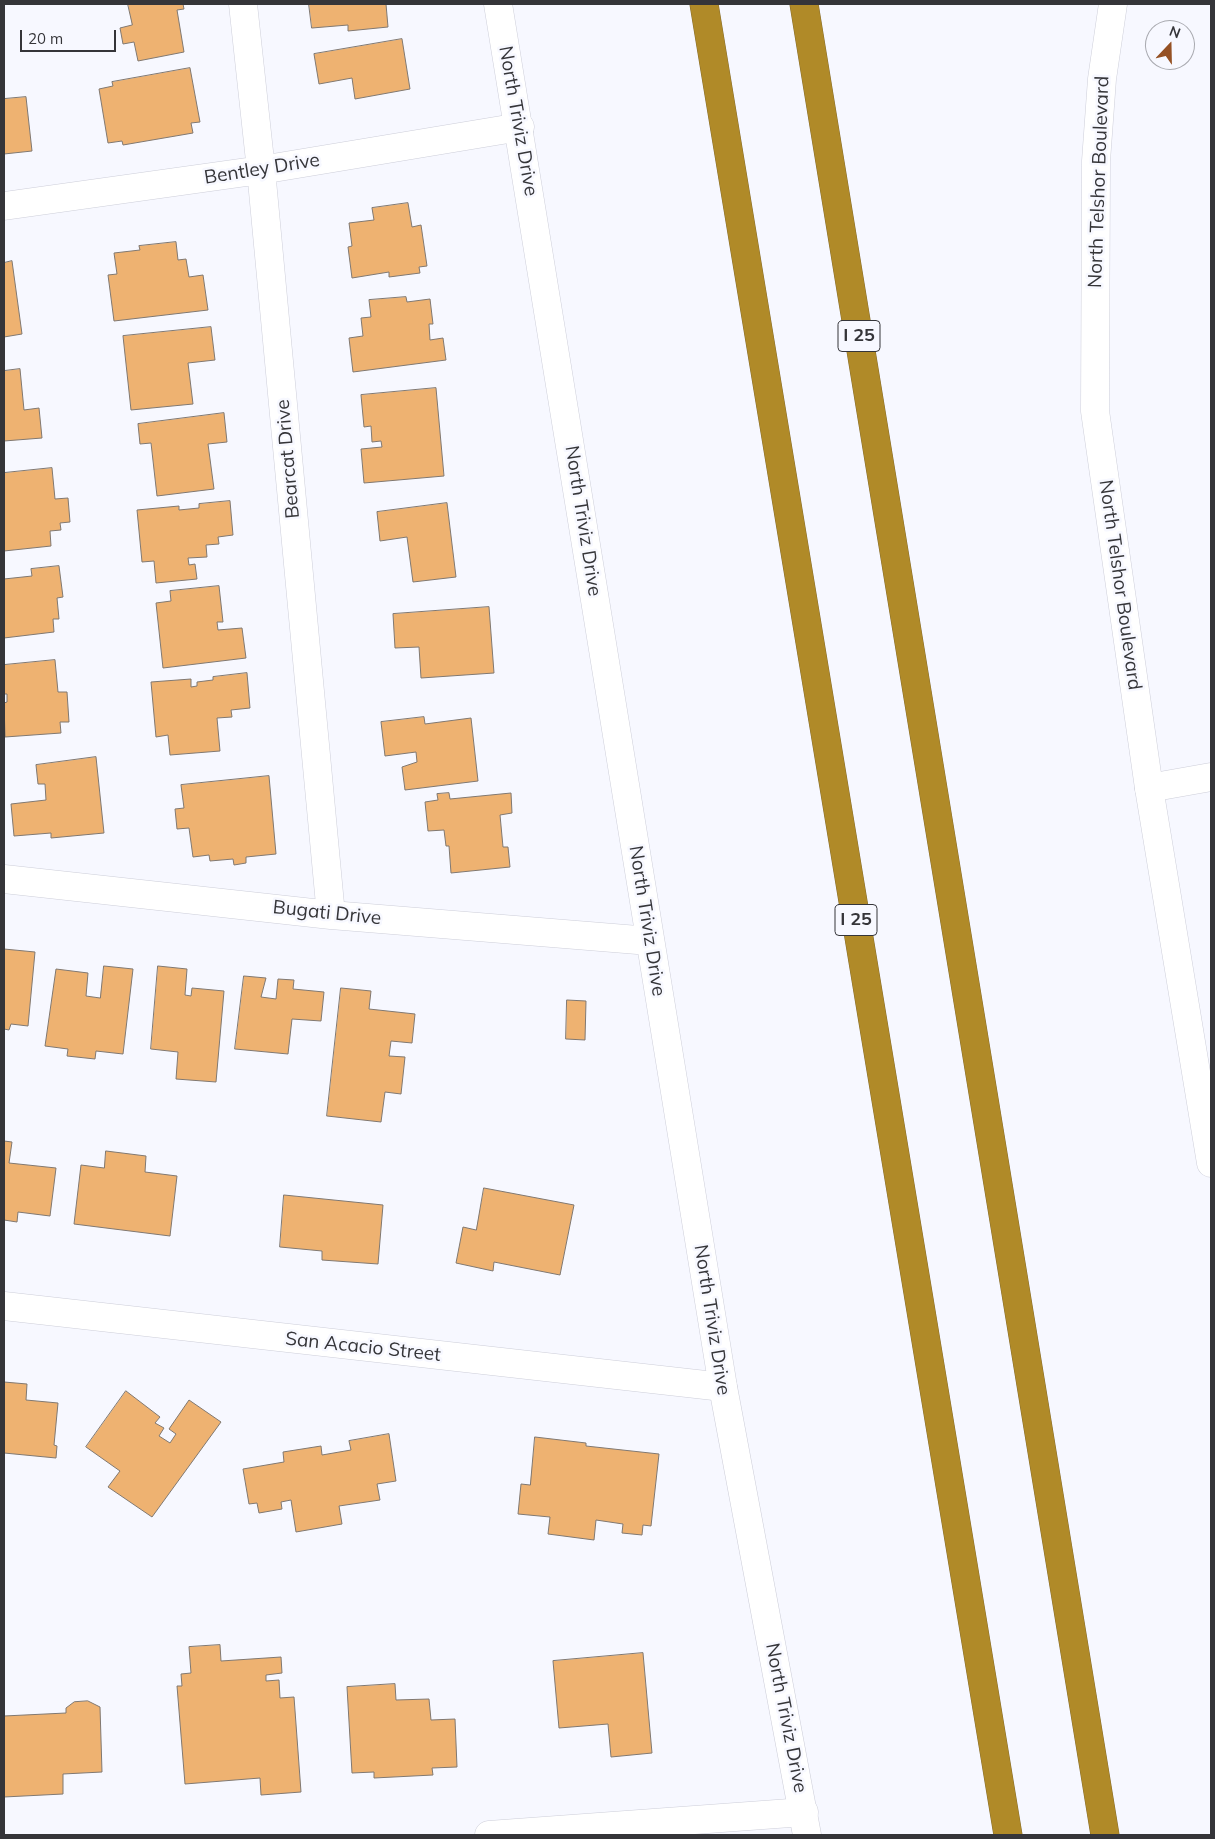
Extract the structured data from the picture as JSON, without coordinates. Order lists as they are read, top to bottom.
{
  "streets": {
    "highway": ["I 25"],
    "street": [
      "North Triviz Drive",
      "Bentley Drive",
      "North Telshor Boulevard",
      "Bearcat Drive",
      "Bugati Drive",
      "San Acacio Street"
    ]
  },
  "crossings": [
    ["North Triviz Drive", "Bentley Drive"],
    ["North Triviz Drive", "Bugati Drive"],
    ["North Triviz Drive", "San Acacio Street"],
    ["Bentley Drive", "Bearcat Drive"],
    ["Bearcat Drive", "Bugati Drive"]
  ],
  "scale_bar": "20 m",
  "north": "top"
}
